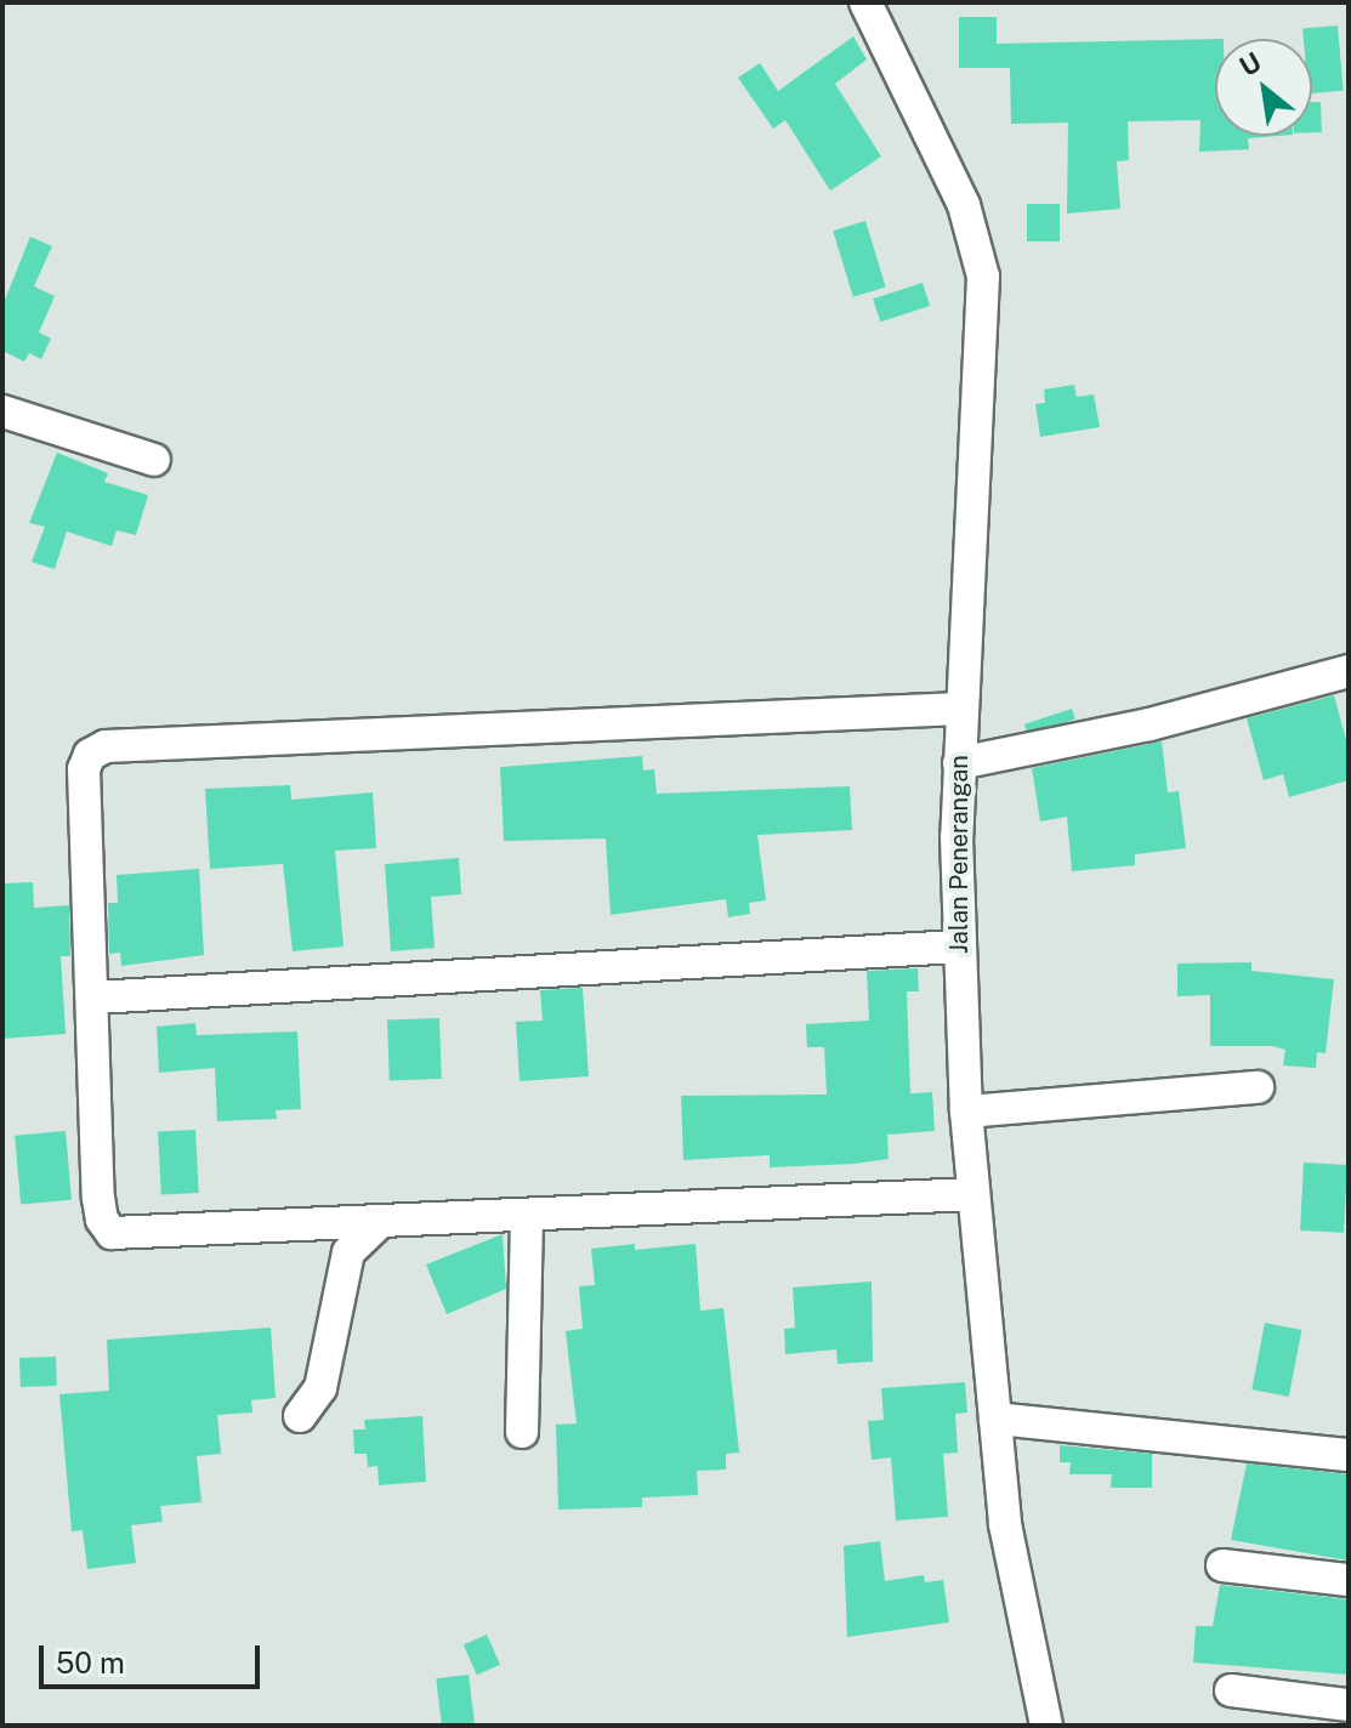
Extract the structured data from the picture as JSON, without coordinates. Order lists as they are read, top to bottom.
{
  "streets": {
    "street": ["Jalan Penerangan"]
  },
  "scale_bar": "50 m",
  "north": "top left"
}
